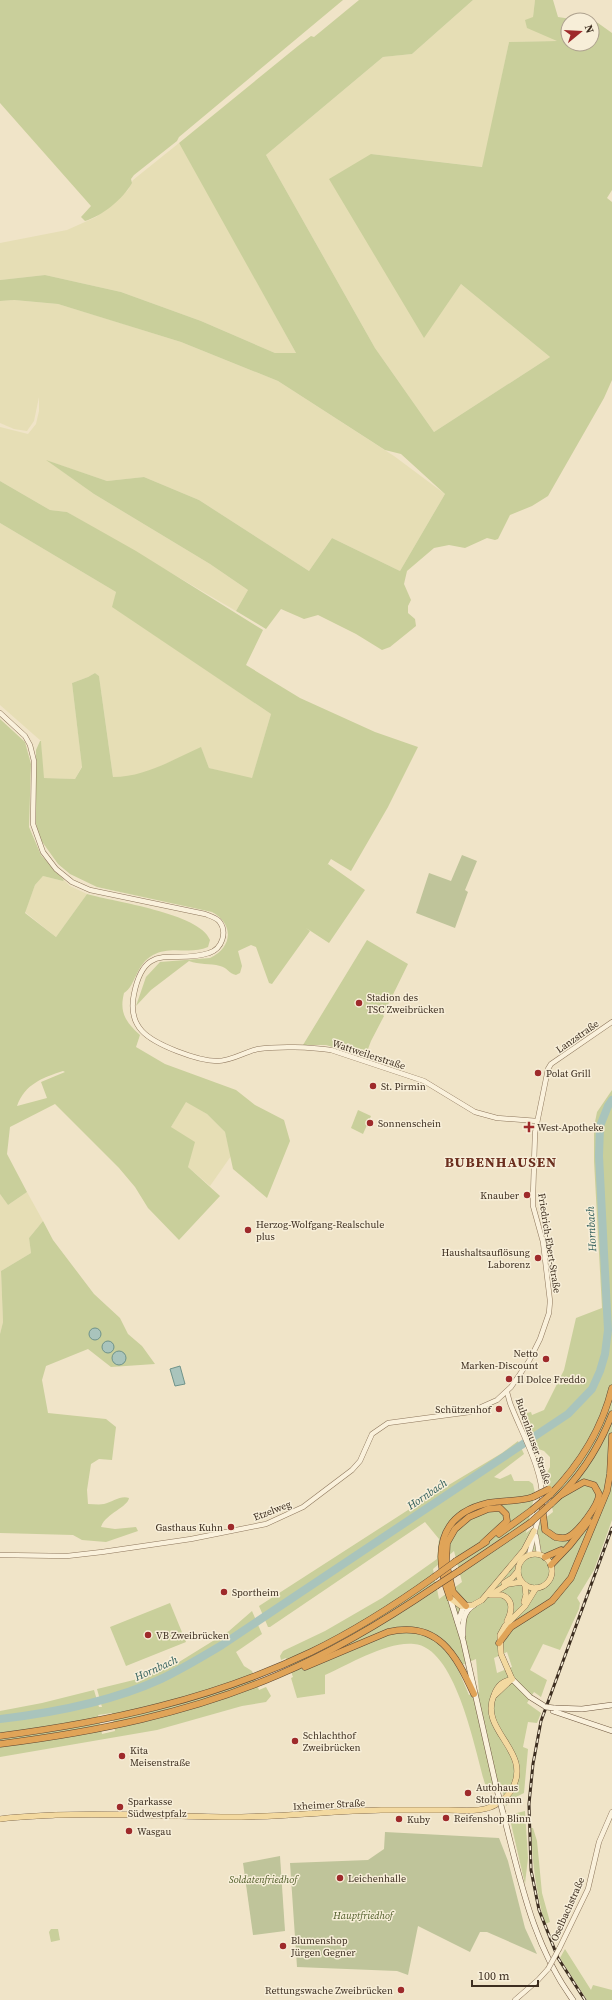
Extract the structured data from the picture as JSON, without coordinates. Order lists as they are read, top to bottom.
{
  "streets": {
    "main road": ["Ixheimer Straße"],
    "street": [
      "Lanzstraße",
      "Wattweilerstraße",
      "Friedrich-Ebert-Straße",
      "Bubenhauser Straße",
      "Etzelweg",
      "Oselbachstraße"
    ]
  },
  "crossings": [
    ["Lanzstraße", "Friedrich-Ebert-Straße"],
    ["Wattweilerstraße", "Friedrich-Ebert-Straße"],
    ["Friedrich-Ebert-Straße", "Bubenhauser Straße"],
    ["Friedrich-Ebert-Straße", "Etzelweg"],
    ["Bubenhauser Straße", "Etzelweg"]
  ],
  "districts": ["BUBENHAUSEN"],
  "water": ["Hornbach"],
  "parks": ["Soldatenfriedhof", "Hauptfriedhof"],
  "places": {
    "other": [
      "Stadion des TSC Zweibrücken",
      "Polat Grill",
      "St. Pirmin",
      "Sonnenschein",
      "Knauber",
      "Herzog-Wolfgang-Realschule plus",
      "Haushaltsauflösung Laborenz",
      "Netto Marken-Discount",
      "Il Dolce Freddo",
      "Schützenhof",
      "Gasthaus Kuhn",
      "Sportheim",
      "VB Zweibrücken",
      "Schlachthof Zweibrücken",
      "Kita Meisenstraße",
      "Autohaus Stoltmann",
      "Sparkasse Südwestpfalz",
      "Reifenshop Blinn",
      "Kuby",
      "Wasgau",
      "Leichenhalle",
      "Blumenshop Jürgen Gegner",
      "Rettungswache Zweibrücken"
    ],
    "health": ["West-Apotheke"]
  },
  "scale_bar": "100 m",
  "north": "right"
}
